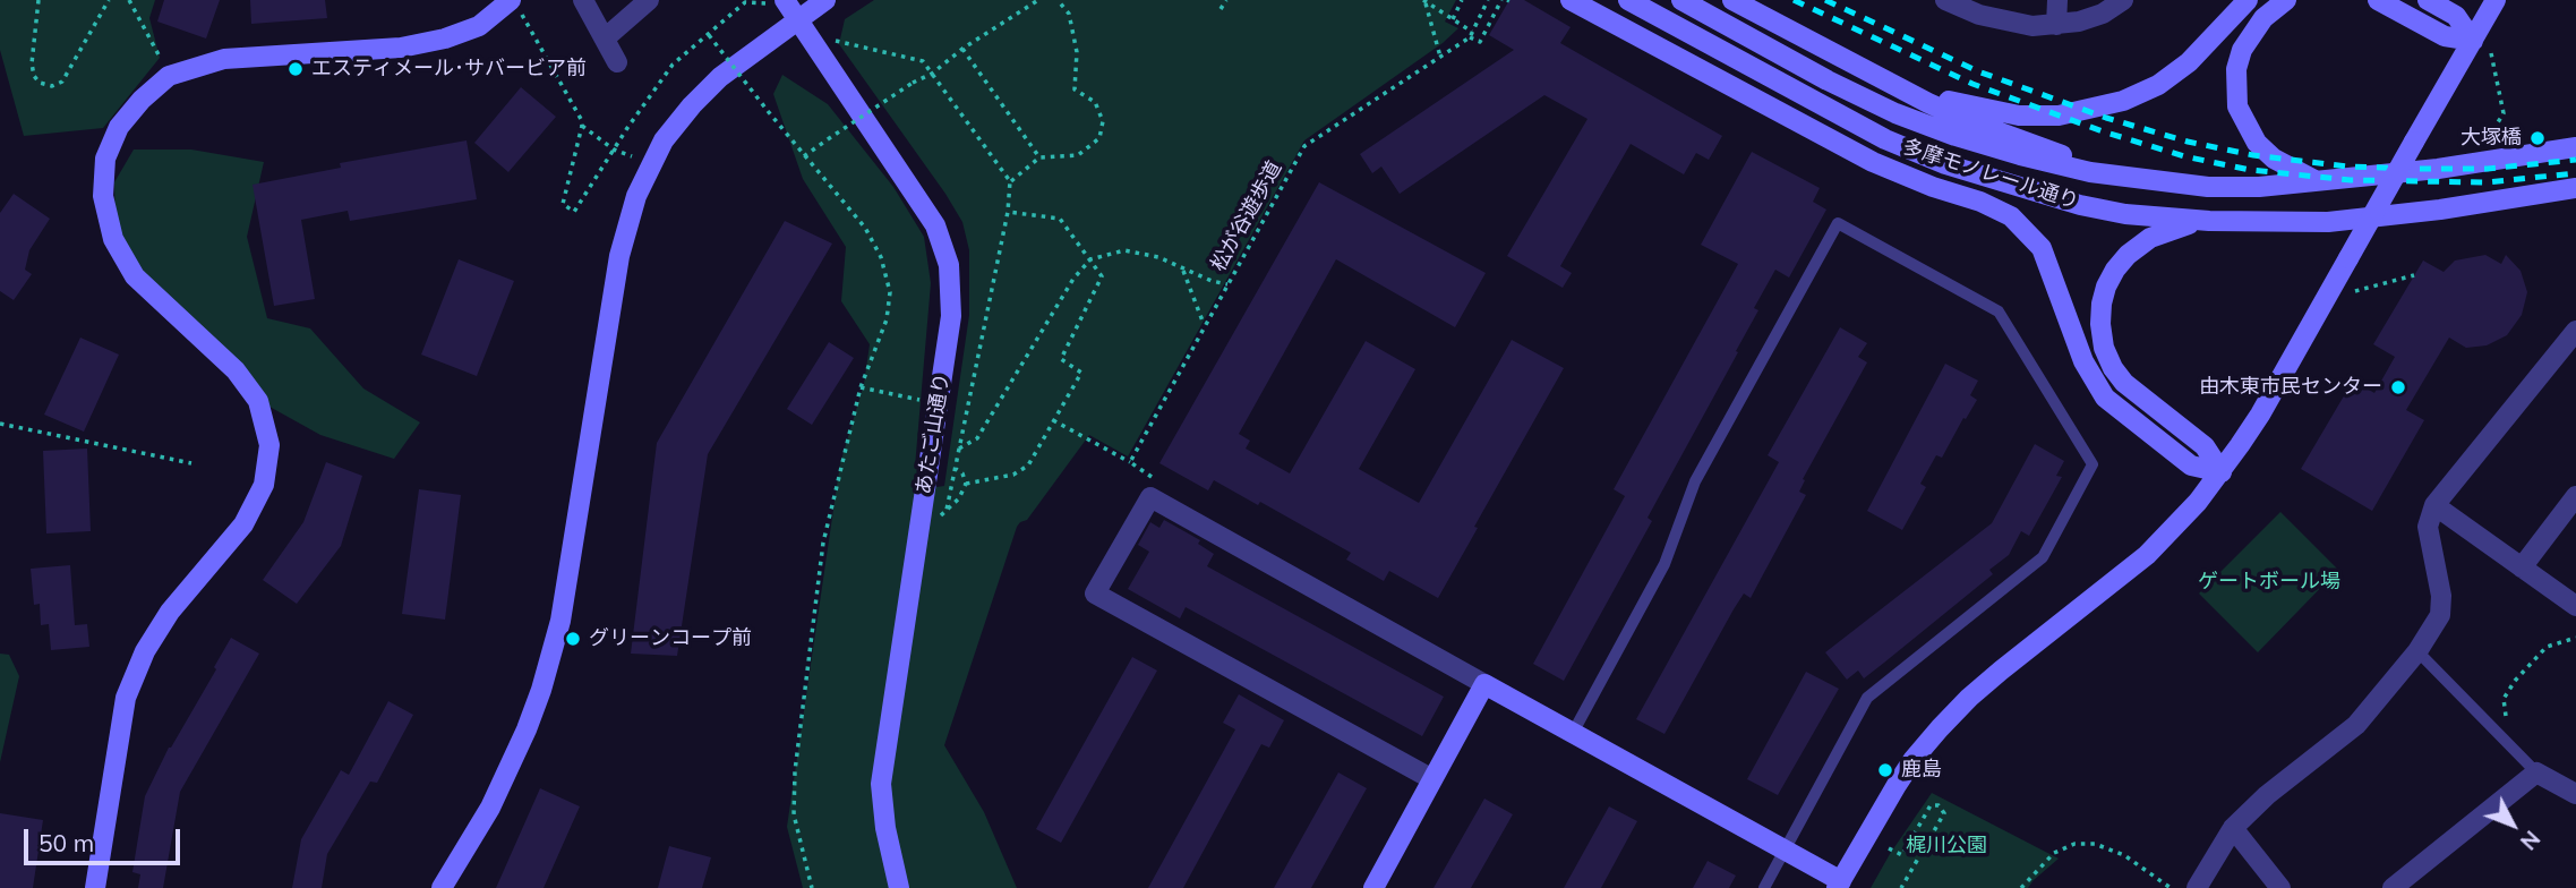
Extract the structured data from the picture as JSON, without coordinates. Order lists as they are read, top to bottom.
{
  "streets": {
    "street": ["多摩モノレール通り", "あたご山通り"],
    "path": ["松が谷遊歩道"]
  },
  "parks": ["ゲートボール場", "梶川公園"],
  "places": [
    "エスティメール･サバービア前",
    "大塚橋",
    "由木東市民センター",
    "グリーンコープ前",
    "鹿島"
  ],
  "scale_bar": "50 m",
  "north": "bottom right"
}
